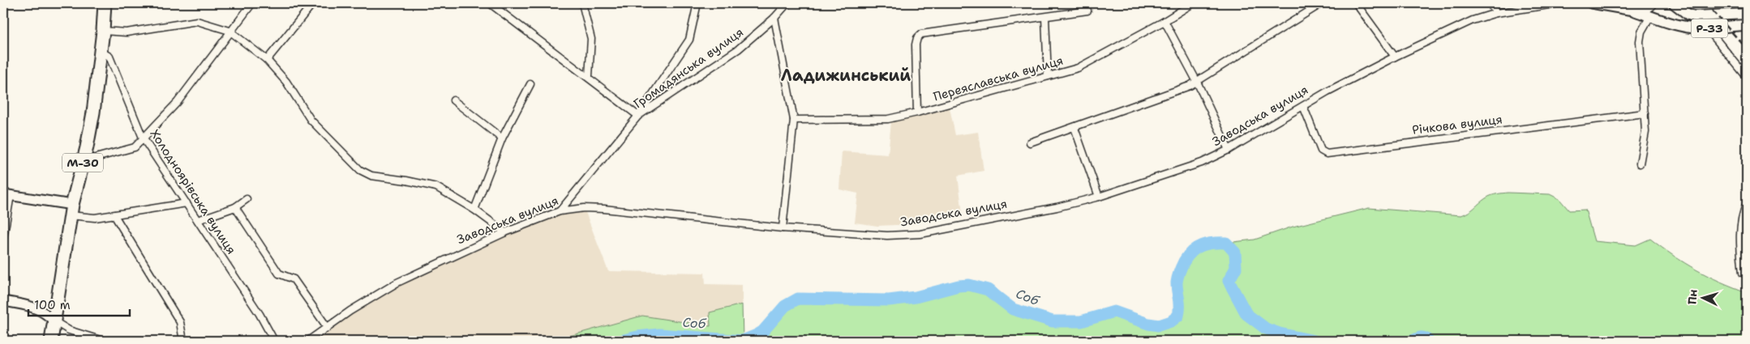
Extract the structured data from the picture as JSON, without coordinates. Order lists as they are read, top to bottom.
{
  "streets": {
    "highway": ["М-30"],
    "main road": ["Р-33"],
    "street": [
      "Громадянська вулиця",
      "Переяславська вулиця",
      "Заводська вулиця",
      "Річкова вулиця",
      "Холодноярівська вулиця"
    ]
  },
  "crossings": [
    ["Громадянська вулиця", "Заводська вулиця"],
    ["Заводська вулиця", "Річкова вулиця"],
    ["М-30", "Холодноярівська вулиця"]
  ],
  "districts": ["Ладижинський"],
  "water": ["Соб"],
  "scale_bar": "100 m",
  "north": "left"
}
